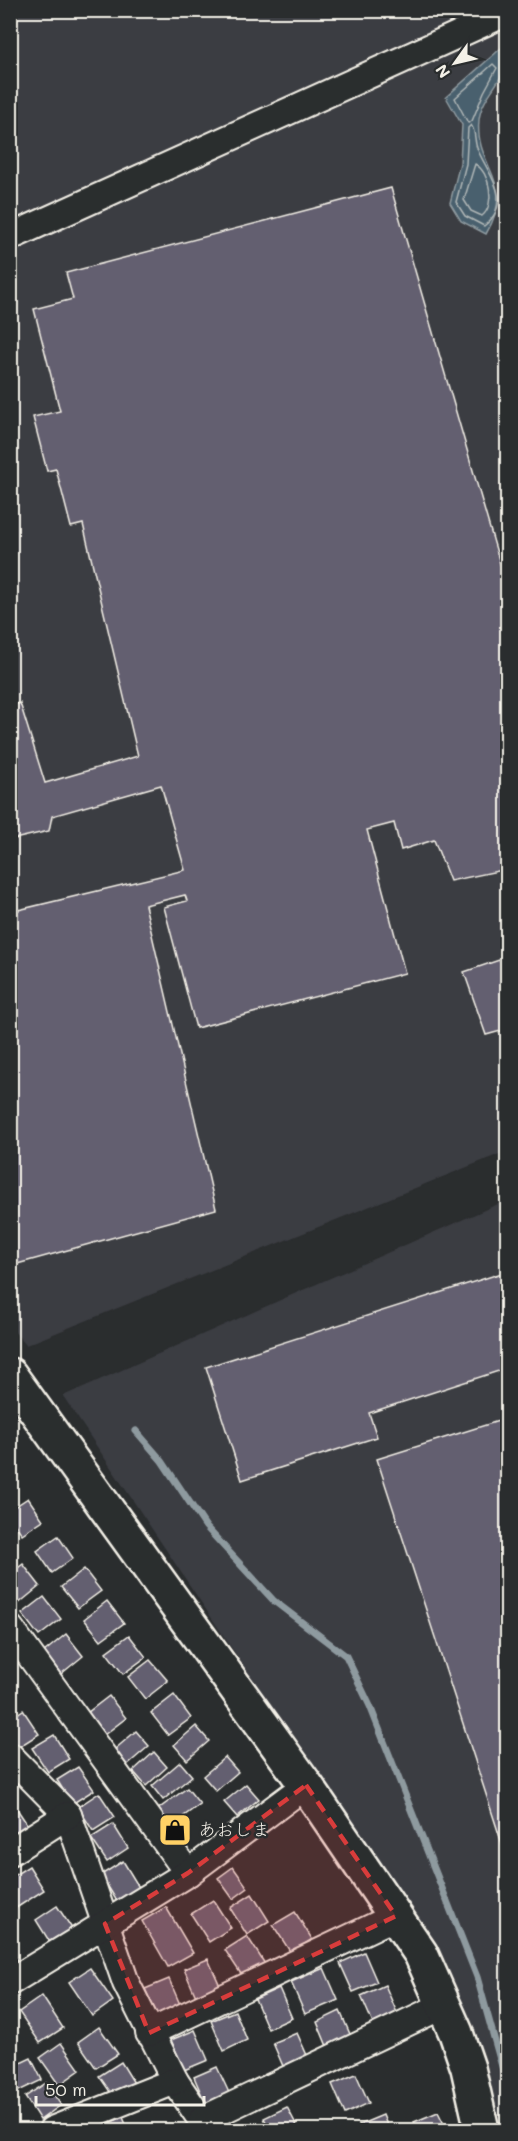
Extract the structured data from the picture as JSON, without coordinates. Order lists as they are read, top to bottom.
{
  "places": {
    "shop": ["あおしま"]
  },
  "scale_bar": "50 m",
  "north": "bottom left"
}
